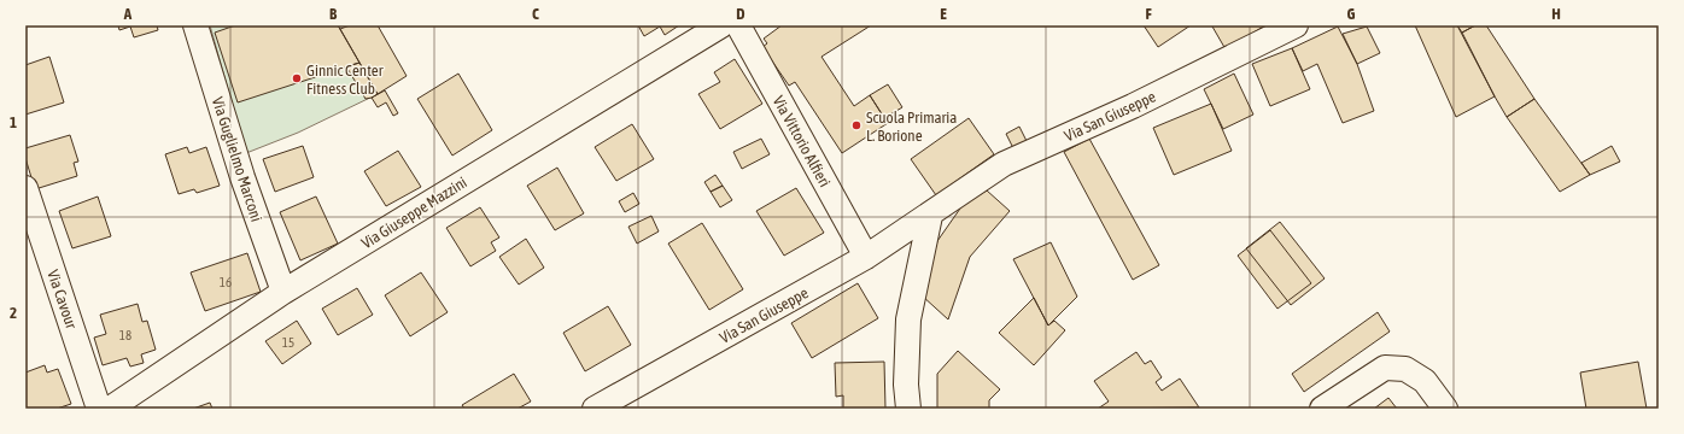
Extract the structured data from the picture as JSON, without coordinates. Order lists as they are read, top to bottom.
{
  "streets": {
    "street": [
      "Via San Giuseppe",
      "Via Vittorio Alfieri",
      "Via Guglielmo Marconi",
      "Via Giuseppe Mazzini",
      "Via Cavour"
    ]
  },
  "crossings": [
    ["Via San Giuseppe", "Via Vittorio Alfieri"],
    ["Via Guglielmo Marconi", "Via Giuseppe Mazzini"]
  ],
  "places": ["Ginnic Center Fitness Club", "Scuola Primaria L. Borione"],
  "house_numbers": ["16", "18", "15"],
  "grid": {
    "columns": [
      "A",
      "B",
      "C",
      "D",
      "E",
      "F",
      "G",
      "H"
    ],
    "rows": ["1", "2"]
  }
}
